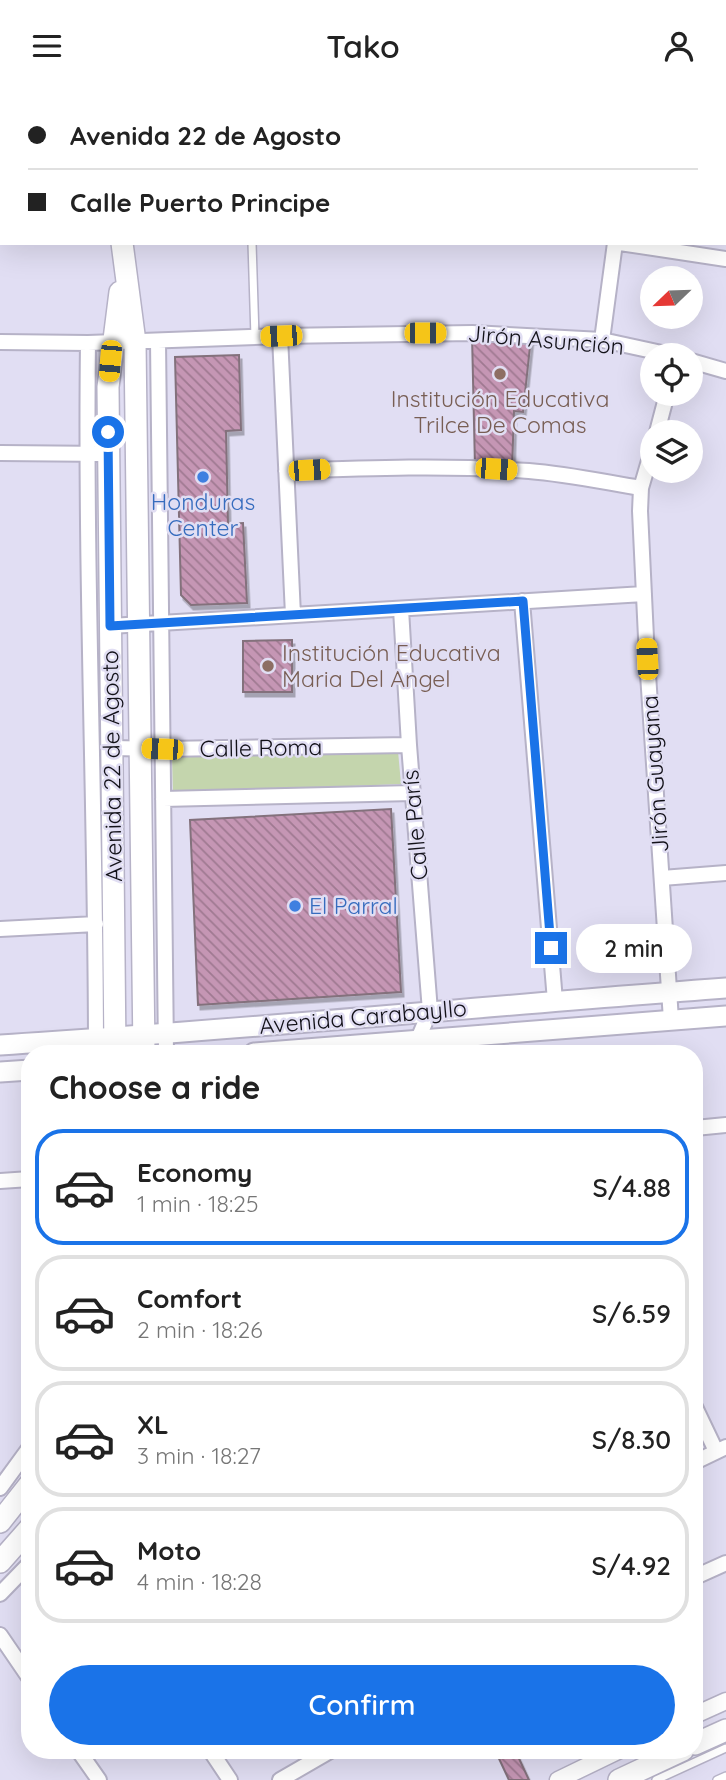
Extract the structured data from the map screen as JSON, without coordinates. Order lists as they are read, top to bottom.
{
  "streets": {
    "main road": ["Avenida 22 de Agosto", "Avenida Carabayllo"],
    "street": [
      "Jirón Asunción",
      "Calle Roma",
      "Jirón Guayana",
      "Calle París"
    ]
  },
  "crossings": [
    ["Jirón Asunción", "Avenida 22 de Agosto"],
    ["Calle Roma", "Avenida 22 de Agosto"],
    ["Calle Roma", "Calle París"],
    ["Avenida 22 de Agosto", "Avenida Carabayllo"],
    ["Jirón Guayana", "Avenida Carabayllo"],
    ["Calle París", "Avenida Carabayllo"]
  ],
  "places": [
    "Institución Educativa Trilce De Comas",
    "Honduras Center",
    "Institución Educativa Maria Del Angel",
    "El Parral"
  ],
  "north": "bottom left",
  "page": {
    "header": "Tako",
    "banner": ["Avenida 22 de Agosto", "Calle Puerto Principe"],
    "bubble": "2 min",
    "heading": "Choose a ride",
    "list": [
      {
        "name": "Economy",
        "note": "1 min · 18:25",
        "value": "S/4.88"
      },
      {
        "name": "Comfort",
        "note": "2 min · 18:26",
        "value": "S/6.59"
      },
      {
        "name": "XL",
        "note": "3 min · 18:27",
        "value": "S/8.30"
      },
      {
        "name": "Moto",
        "note": "4 min · 18:28",
        "value": "S/4.92"
      }
    ],
    "buttons": "Confirm"
  }
}
